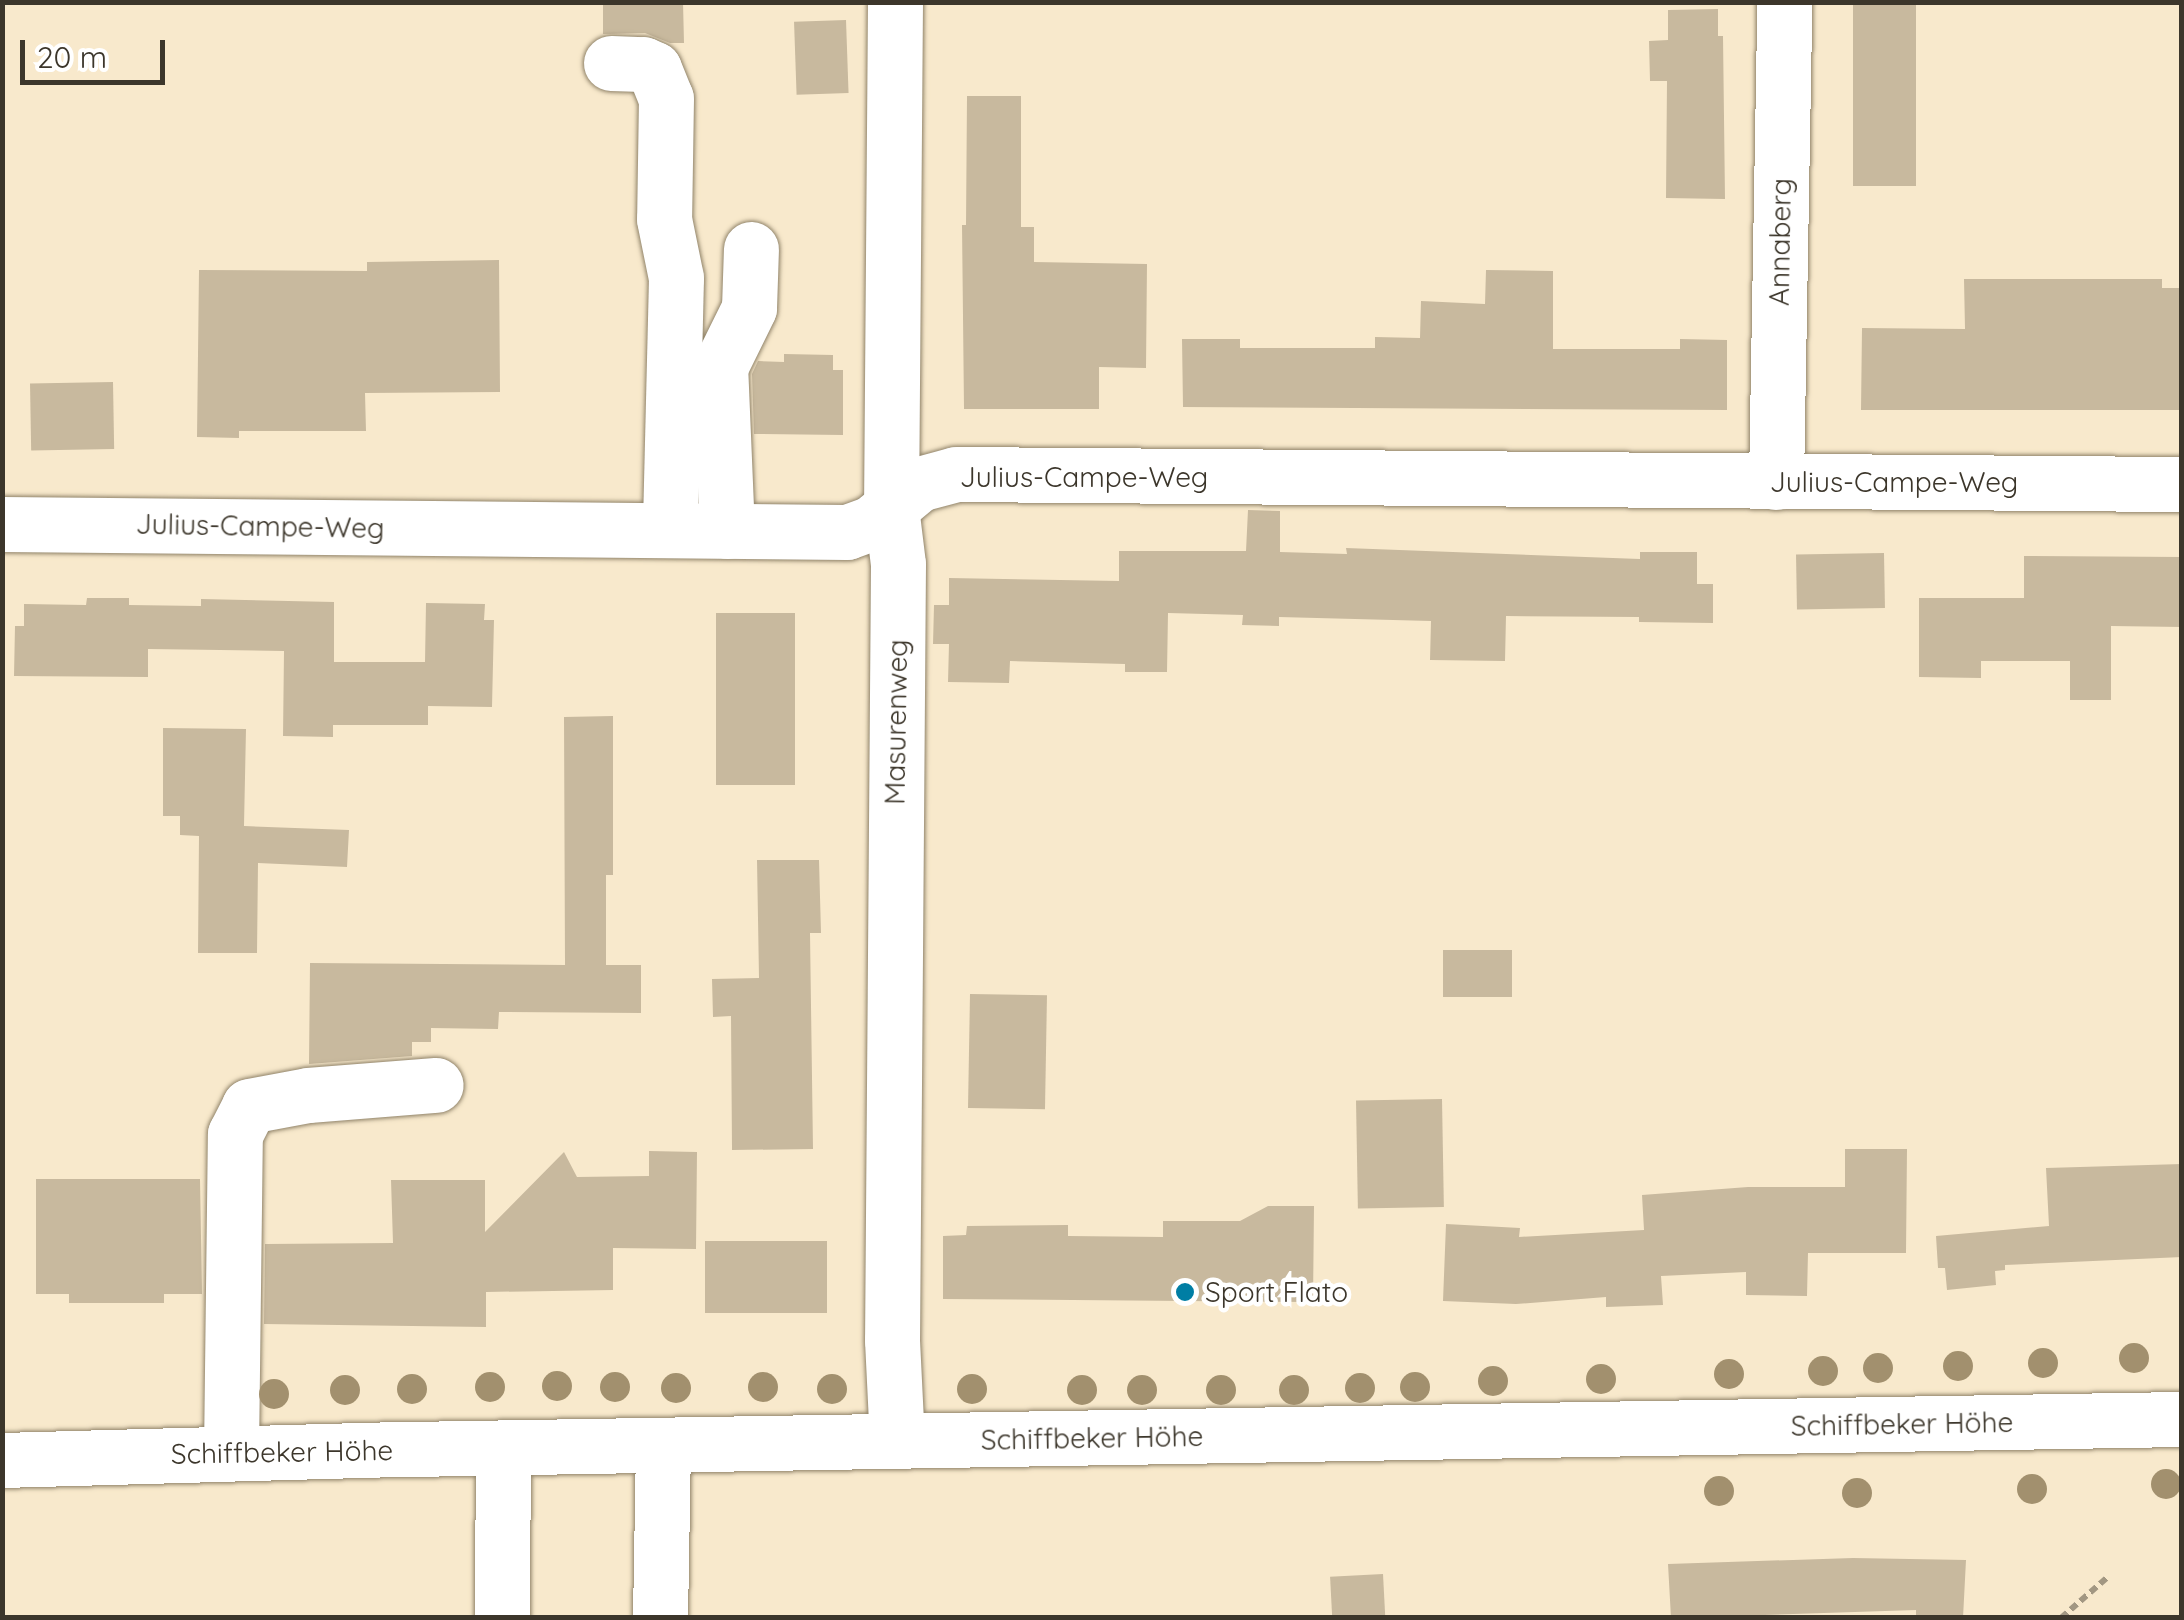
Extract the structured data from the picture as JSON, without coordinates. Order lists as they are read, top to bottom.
{
  "streets": {
    "street": [
      "Annaberg",
      "Julius-Campe-Weg",
      "Masurenweg",
      "Schiffbeker Höhe"
    ]
  },
  "crossings": [
    ["Annaberg", "Julius-Campe-Weg"],
    ["Julius-Campe-Weg", "Masurenweg"],
    ["Masurenweg", "Schiffbeker Höhe"]
  ],
  "places": ["Sport Flato"],
  "scale_bar": "20 m"
}
